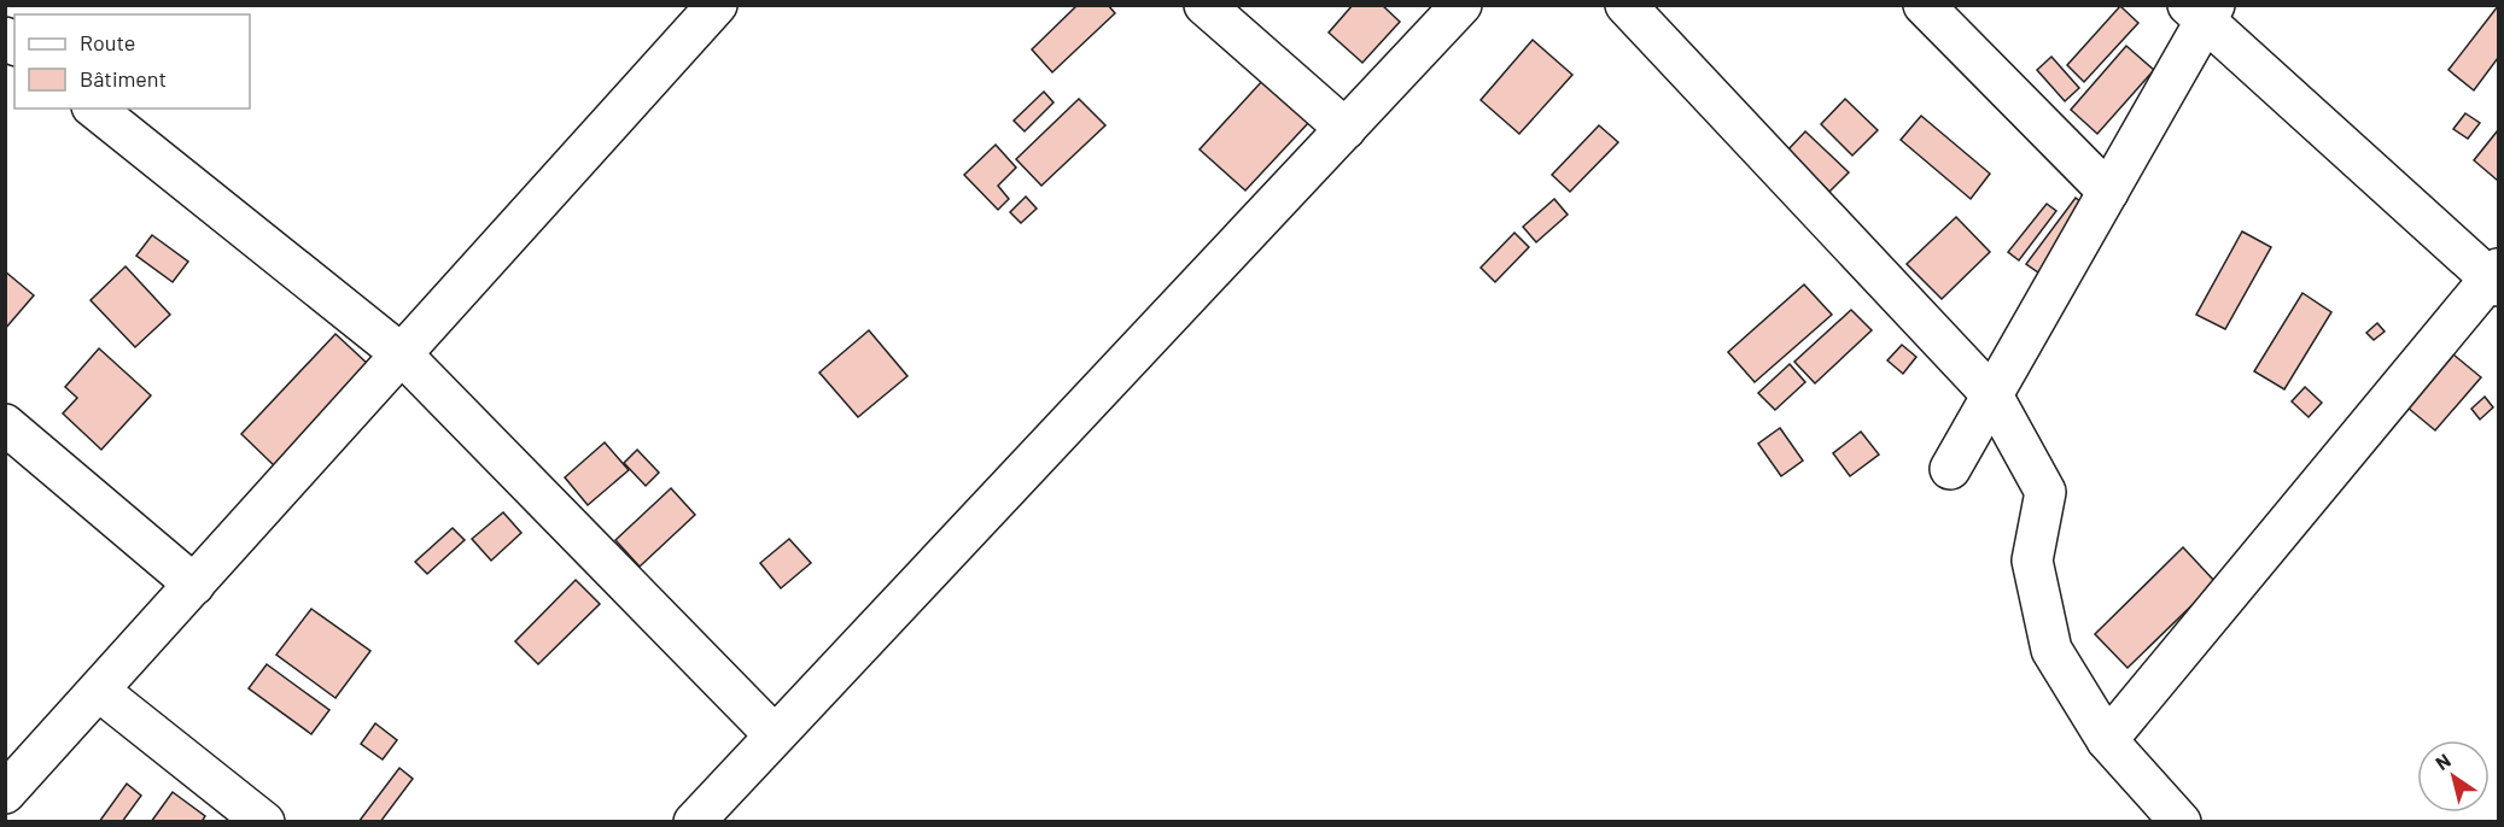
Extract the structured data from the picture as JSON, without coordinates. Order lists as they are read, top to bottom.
{
  "legend": ["Route", "Bâtiment"],
  "north": "top left"
}
